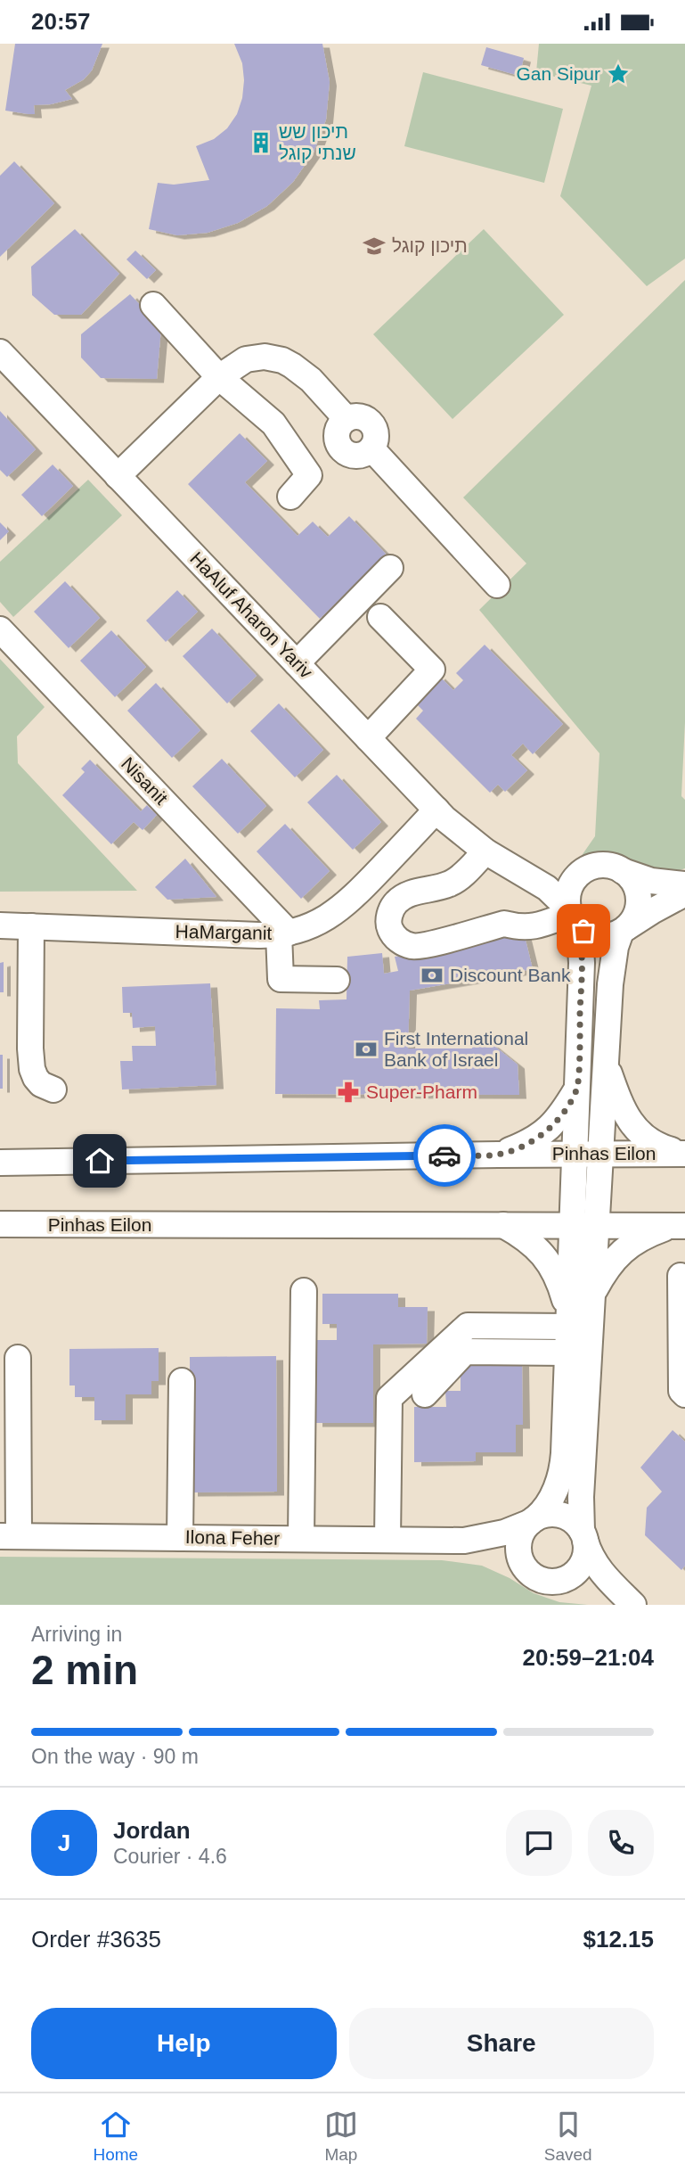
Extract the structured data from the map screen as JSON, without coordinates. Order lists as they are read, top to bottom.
{
  "streets": {
    "street": [
      "HaAluf Aharon Yariv",
      "Nisanit",
      "HaMarganit",
      "Pinhas Eilon",
      "Ilona Feher"
    ]
  },
  "crossings": [
    ["HaAluf Aharon Yariv", "HaMarganit"],
    ["Nisanit", "HaMarganit"]
  ],
  "places": {
    "place": ["Gan Sipur"],
    "building": ["תיכון שש שנתי קוגל"],
    "school or university": ["תיכון קוגל"],
    "bank": ["Discount Bank", "First International Bank of Israel"],
    "pharmacy": ["Super-Pharm"]
  },
  "page": {
    "status": "20:57",
    "heading": ["2 min", "Arriving in", "20:59–21:04"],
    "panel": [
      "Jordan",
      "Courier · 4.6",
      "Order #3635",
      "$12.15"
    ],
    "bar": "On the way · 90 m",
    "round": "J",
    "buttons": ["Help", "Share"],
    "tabs": ["Home", "Map", "Saved"]
  }
}
